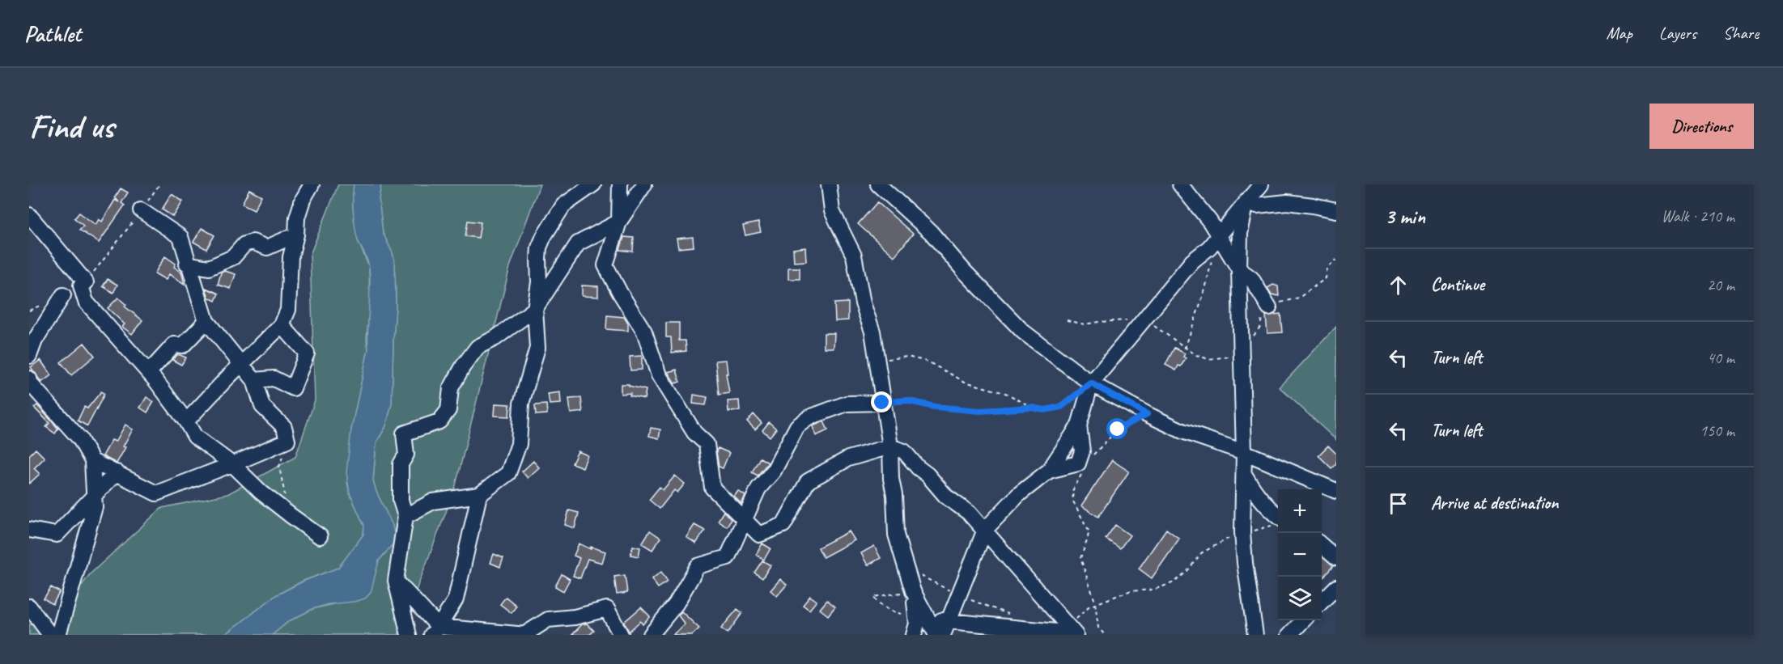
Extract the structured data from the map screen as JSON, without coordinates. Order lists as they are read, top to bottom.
{
  "page": {
    "header": "Pathlet",
    "nav": ["Map", "Layers", "Share"],
    "buttons": "Directions",
    "title": "Find us",
    "heading": ["3 min", "Walk · 210 m"],
    "list": [
      ["Continue", "20 m"],
      ["Turn left", "40 m"],
      ["Turn left", "150 m"],
      "Arrive at destination"
    ],
    "map_buttons": ["+", "−"]
  }
}
